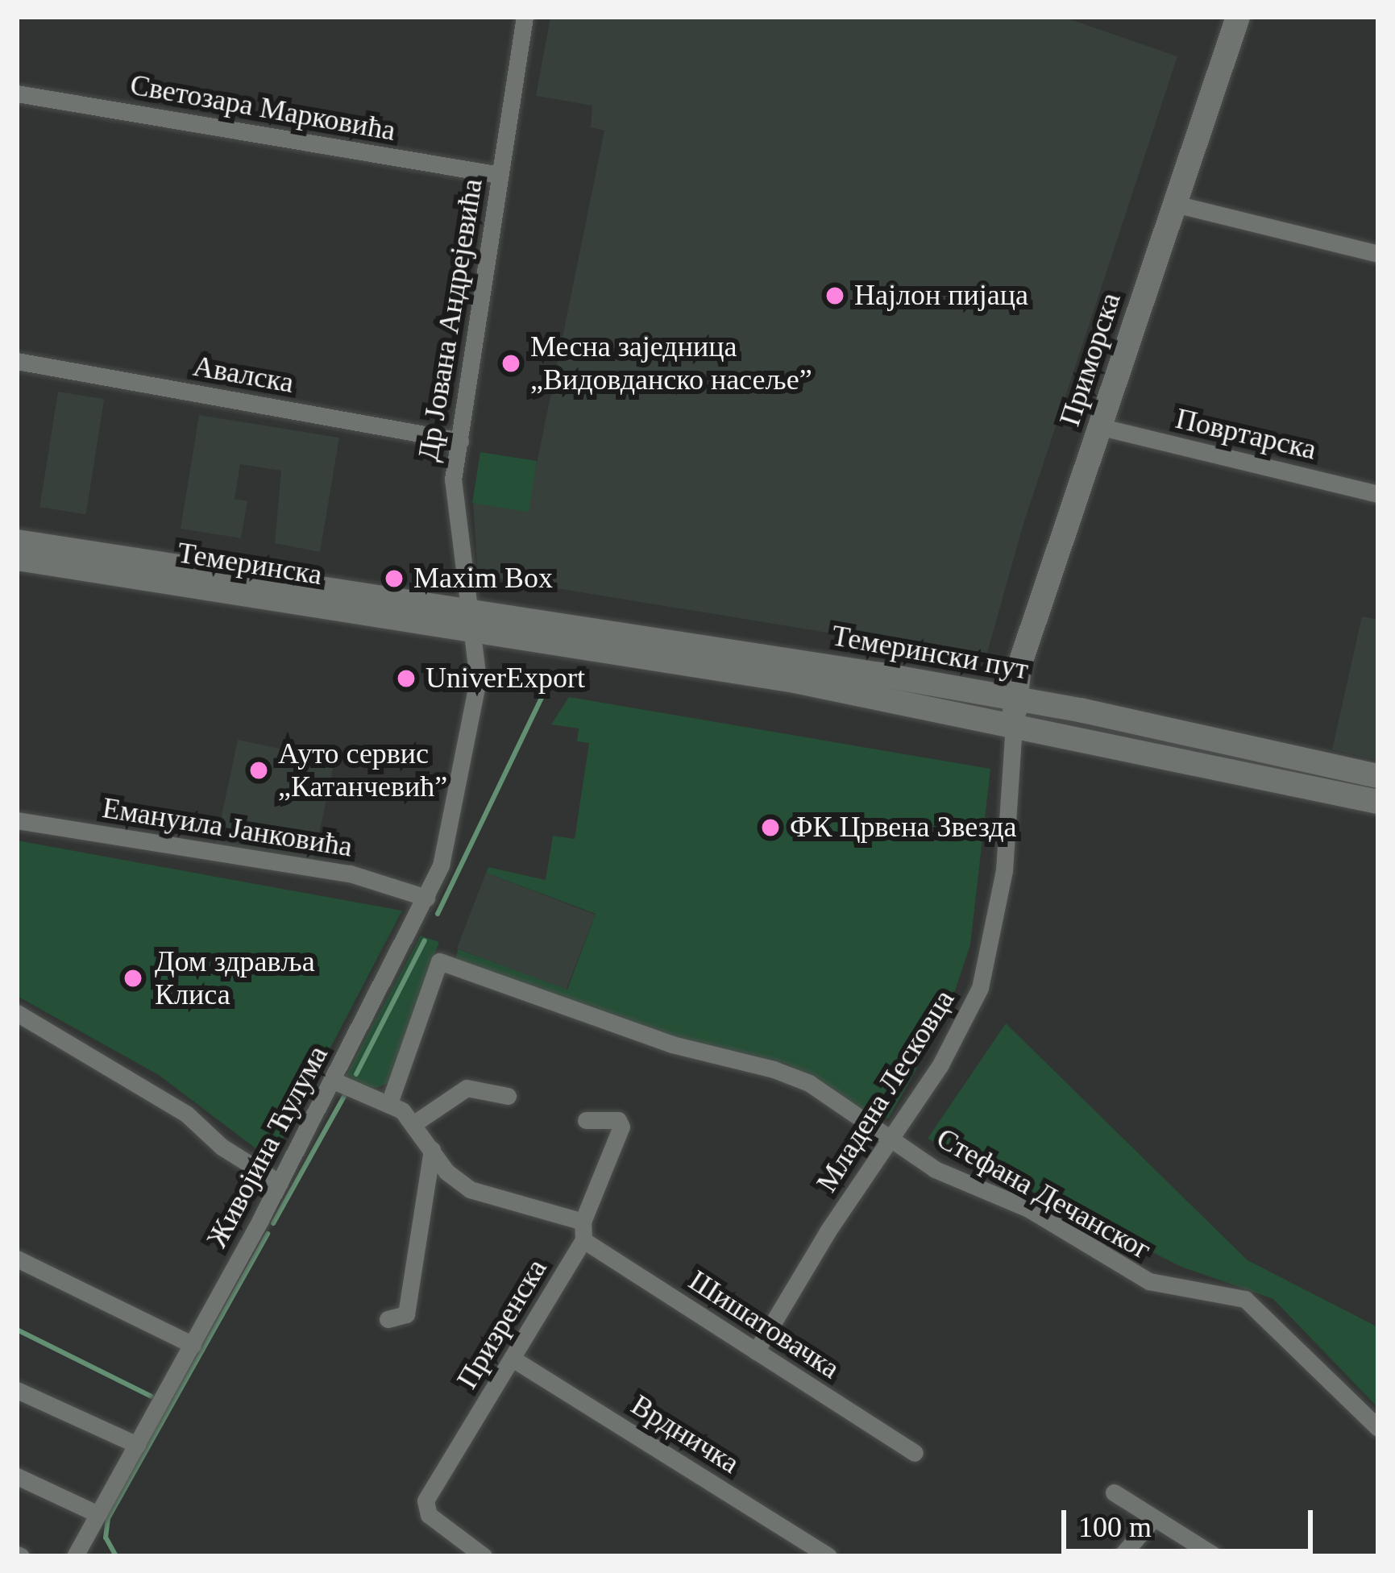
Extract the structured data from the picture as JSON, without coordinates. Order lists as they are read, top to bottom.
{
  "streets": {
    "main road": ["Приморска", "Темеринска", "Темерински пут"],
    "street": [
      "Светозара Марковића",
      "Др Јована Андрејевића",
      "Авалска",
      "Повртарска",
      "Емануила Јанковића",
      "Младена Лесковца",
      "Живојина Ћулума",
      "Стефана Дечанског",
      "Призренска",
      "Шишатовачка",
      "Врдничка"
    ]
  },
  "crossings": [
    ["Светозара Марковића", "Др Јована Андрејевића"],
    ["Др Јована Андрејевића", "Авалска"],
    ["Др Јована Андрејевића", "Темеринска"],
    ["Др Јована Андрејевића", "Темерински пут"],
    ["Др Јована Андрејевића", "Живојина Ћулума"],
    ["Приморска", "Повртарска"],
    ["Приморска", "Темерински пут"],
    ["Приморска", "Младена Лесковца"],
    ["Темеринска", "Темерински пут"],
    ["Темеринска", "Живојина Ћулума"],
    ["Темерински пут", "Младена Лесковца"],
    ["Темерински пут", "Живојина Ћулума"],
    ["Емануила Јанковића", "Живојина Ћулума"],
    ["Младена Лесковца", "Стефана Дечанског"],
    ["Младена Лесковца", "Шишатовачка"],
    ["Призренска", "Шишатовачка"],
    ["Призренска", "Врдничка"]
  ],
  "places": [
    "Најлон пијаца",
    "Месна заједница „Видовданско насеље”",
    "Maxim Box",
    "UniverExport",
    "Ауто сервис „Катанчевић”",
    "ФК Црвена Звезда",
    "Дом здравља Клиса"
  ],
  "scale_bar": "100 m"
}
